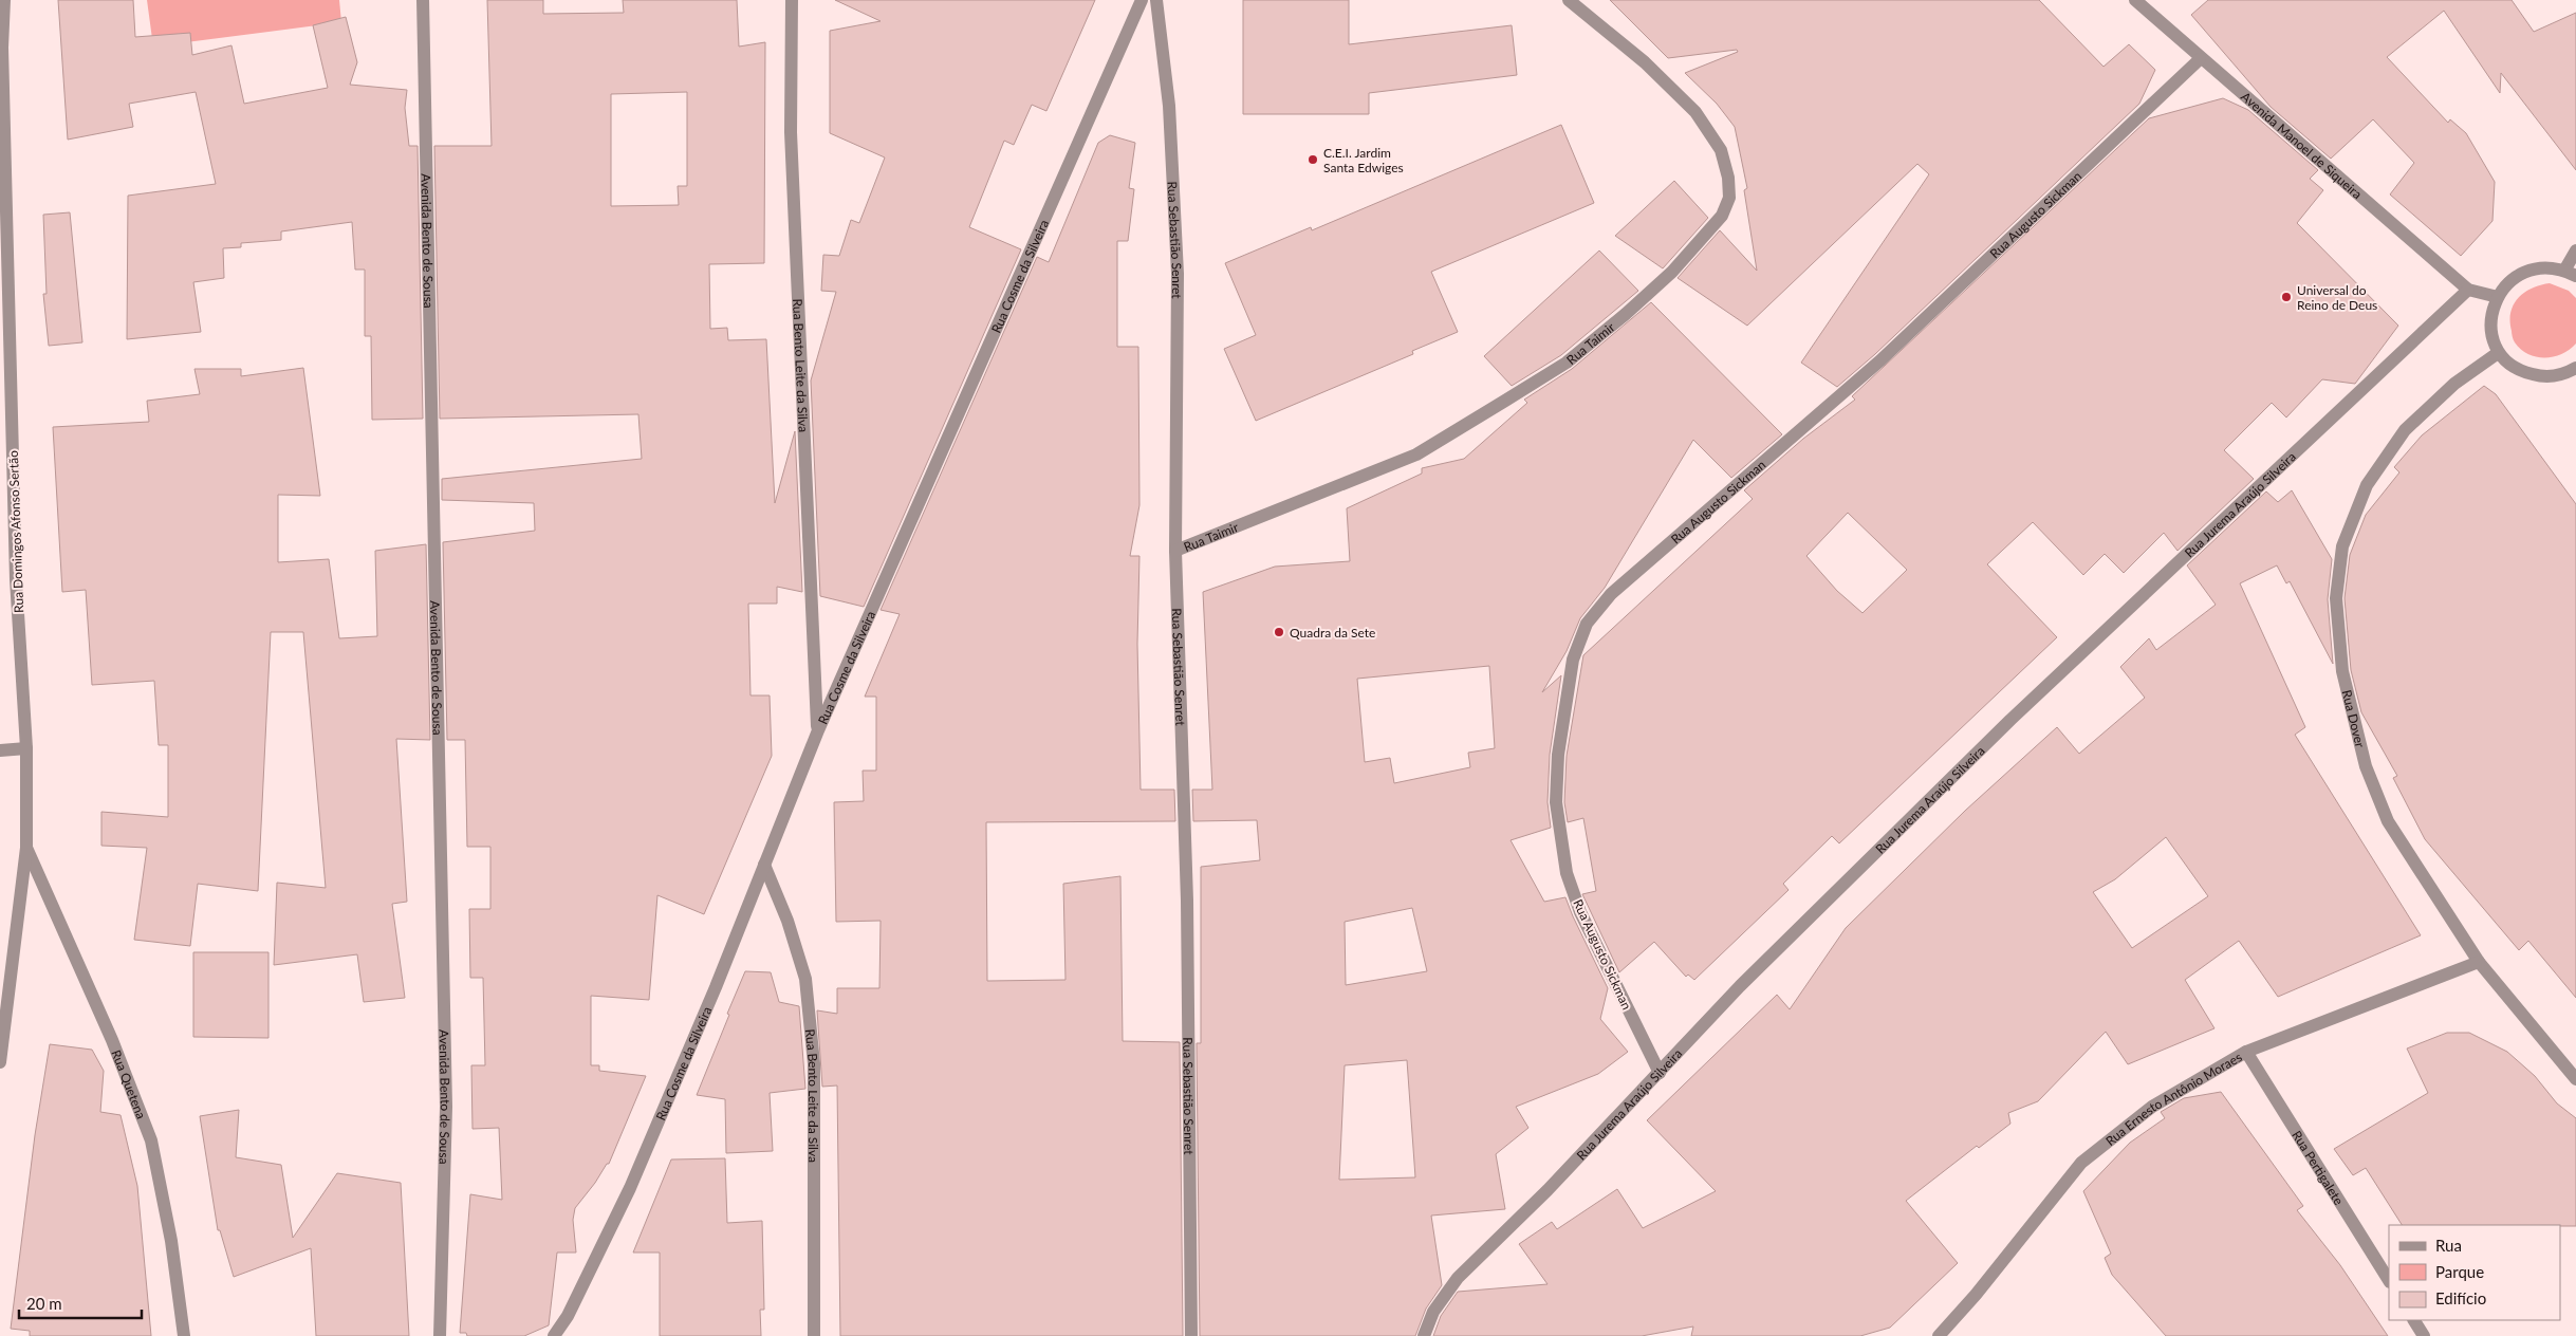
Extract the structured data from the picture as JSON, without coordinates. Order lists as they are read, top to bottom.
{
  "streets": {
    "street": [
      "Avenida Manoel de Siqueira",
      "Rua Augusto Sickman",
      "Avenida Bento de Sousa",
      "Rua Sebastião Senret",
      "Rua Cosme da Silveira",
      "Rua Taimir",
      "Rua Bento Leite da Silva",
      "Rua Jurema Araújo Silveira",
      "Rua Domingos Afonso Sertão",
      "Rua Dover",
      "Rua Quetena",
      "Rua Ernesto Antônio Moraes",
      "Rua Pertigalete"
    ]
  },
  "crossings": [
    ["Avenida Manoel de Siqueira", "Rua Augusto Sickman"],
    ["Avenida Manoel de Siqueira", "Rua Jurema Araújo Silveira"],
    ["Rua Augusto Sickman", "Rua Jurema Araújo Silveira"],
    ["Rua Sebastião Senret", "Rua Taimir"],
    ["Rua Cosme da Silveira", "Rua Bento Leite da Silva"],
    ["Rua Domingos Afonso Sertão", "Rua Quetena"],
    ["Rua Dover", "Rua Ernesto Antônio Moraes"],
    ["Rua Ernesto Antônio Moraes", "Rua Pertigalete"]
  ],
  "places": ["C.E.I. Jardim Santa Edwiges", "Universal do Reino de Deus", "Quadra da Sete"],
  "legend": ["Rua", "Parque", "Edifício"],
  "scale_bar": "20 m"
}
